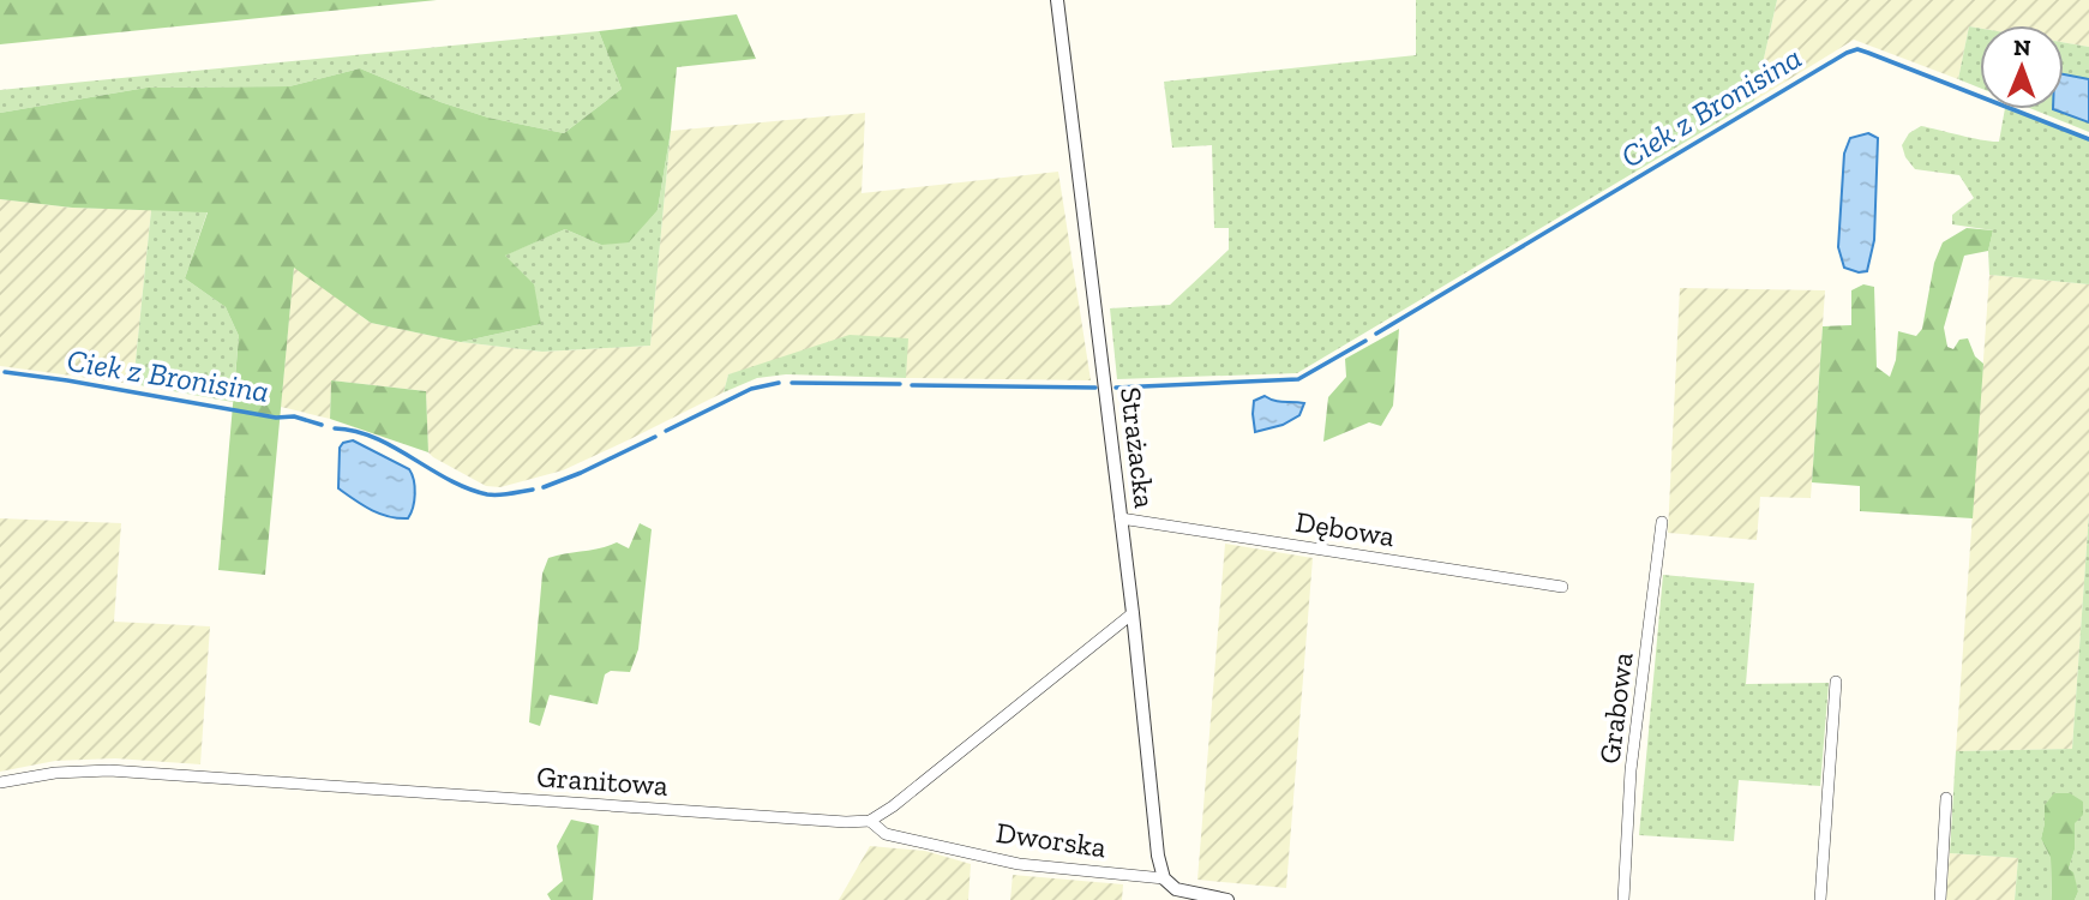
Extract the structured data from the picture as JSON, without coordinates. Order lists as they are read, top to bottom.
{
  "streets": {
    "street": [
      "Strażacka",
      "Dębowa",
      "Grabowa",
      "Granitowa",
      "Dworska"
    ]
  },
  "crossings": [
    ["Strażacka", "Dębowa"],
    ["Strażacka", "Dworska"],
    ["Granitowa", "Dworska"]
  ],
  "water": ["Ciek z Bronisina"],
  "north": "top"
}
